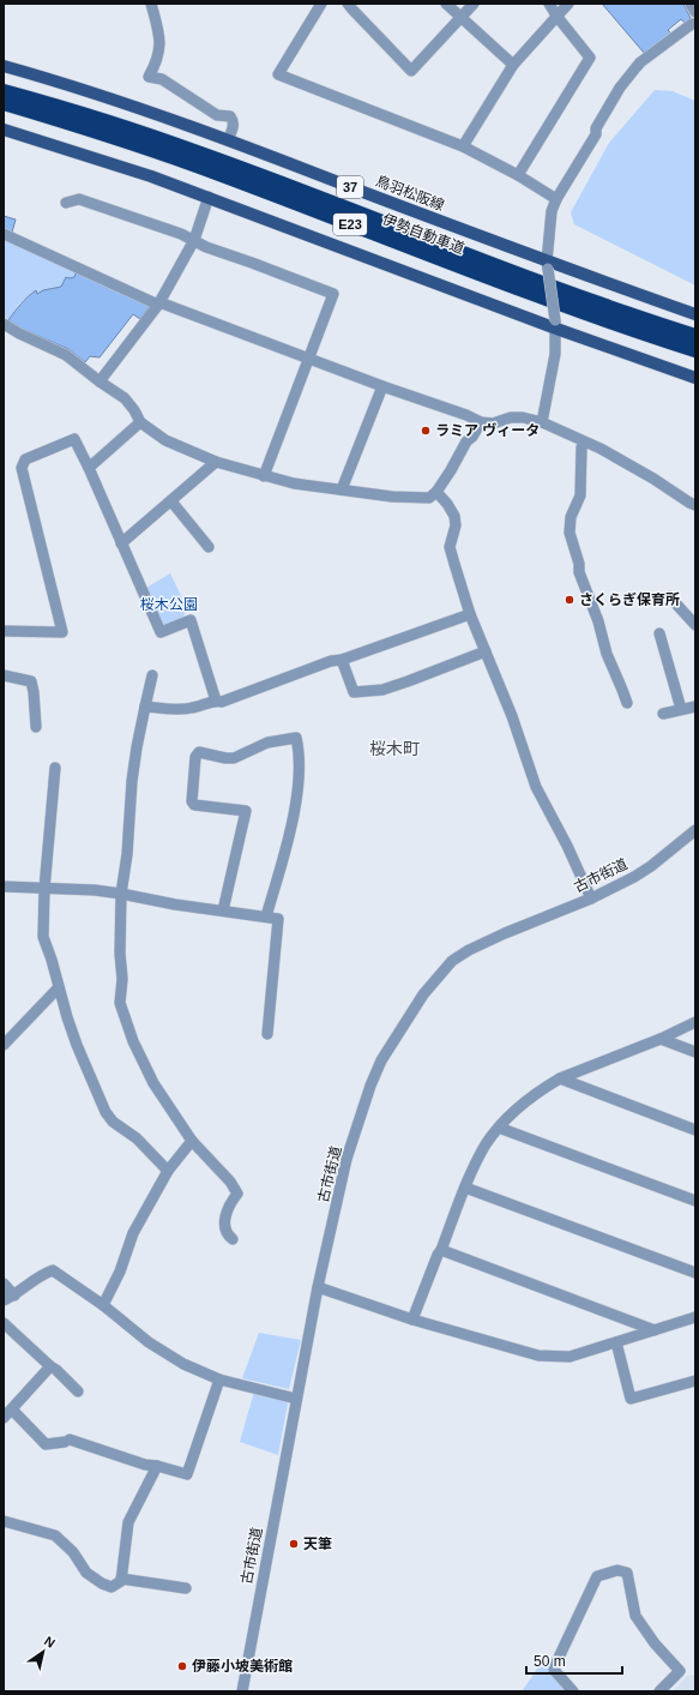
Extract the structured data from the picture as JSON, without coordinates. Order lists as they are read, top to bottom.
{
  "streets": {
    "highway": ["E23", "伊勢自動車道"],
    "main road": ["37", "鳥羽松阪線"],
    "street": ["古市街道"]
  },
  "districts": ["桜木町"],
  "parks": ["桜木公園"],
  "places": [
    "ラミア ヴィータ",
    "さくらぎ保育所",
    "天筆",
    "伊藤小坡美術館"
  ],
  "scale_bar": "50 m",
  "north": "top right"
}
